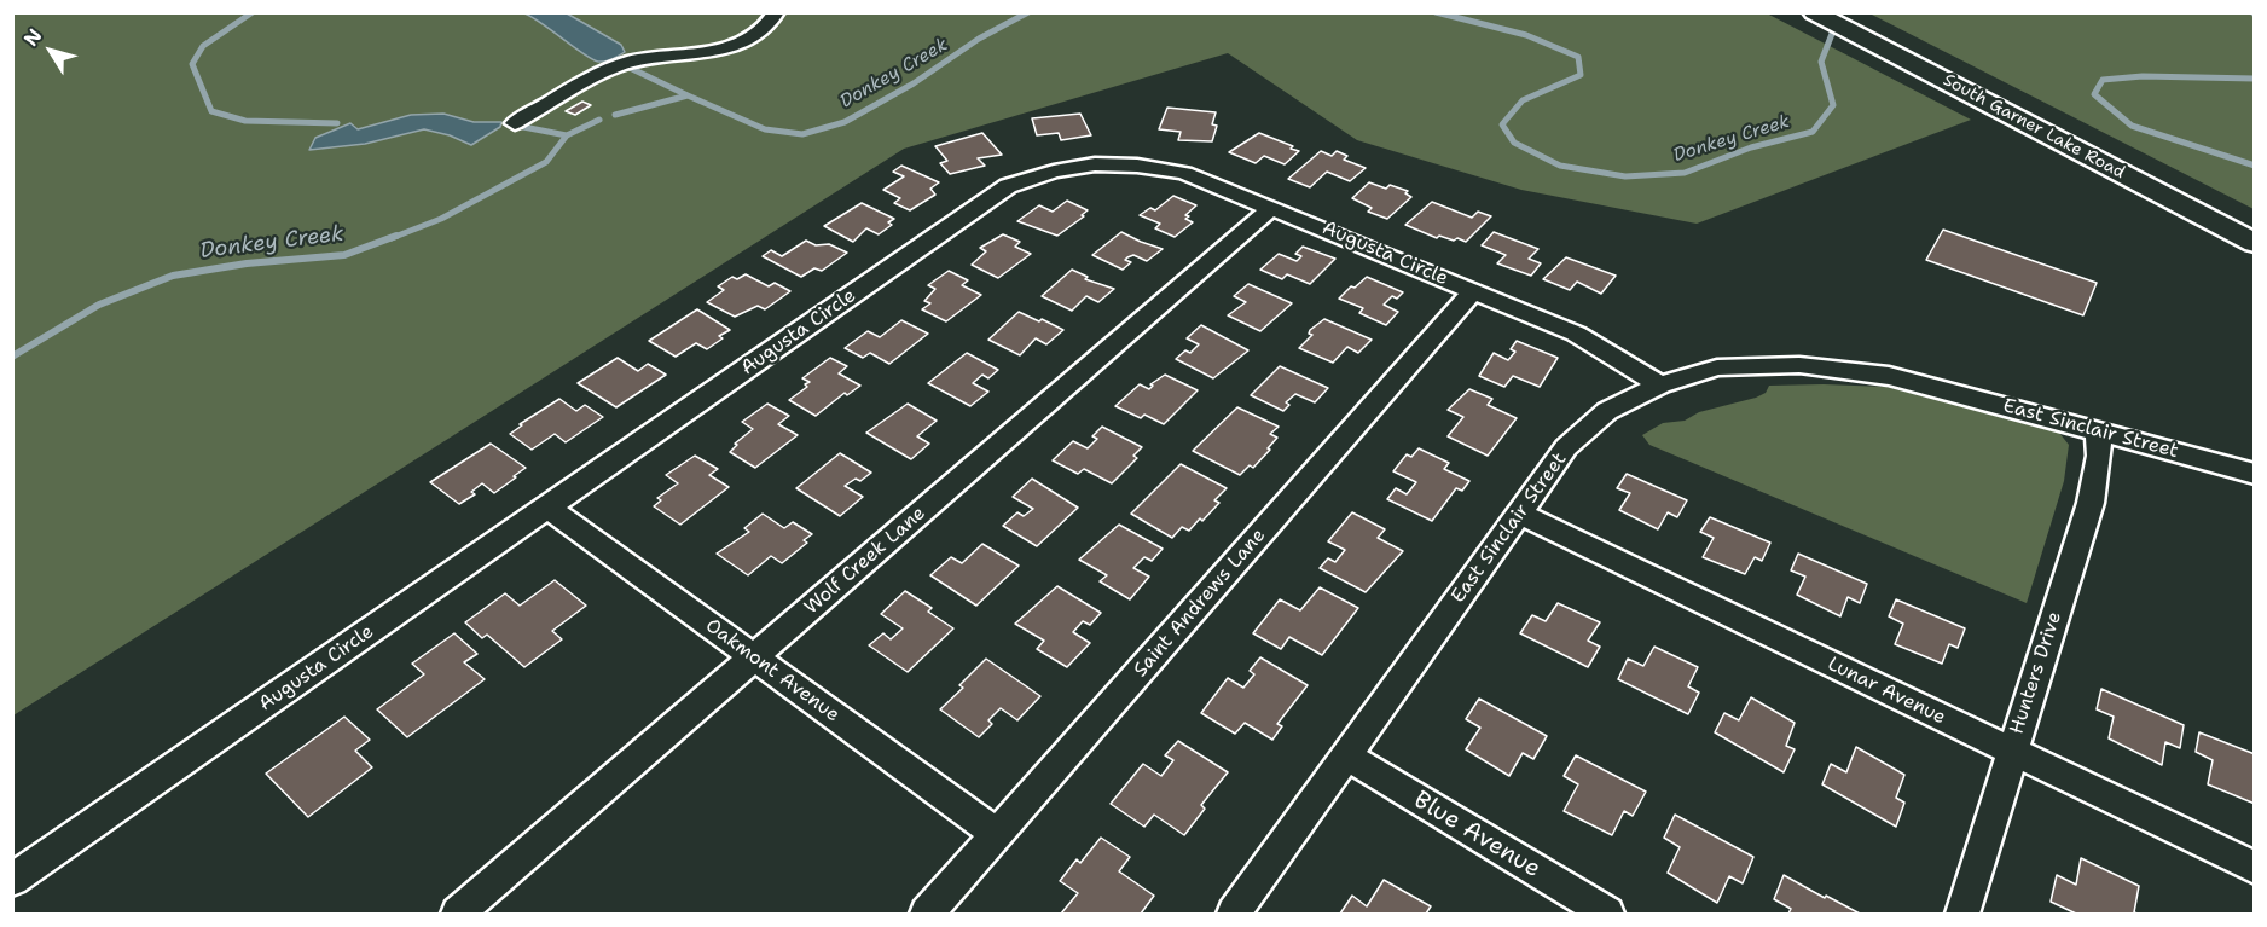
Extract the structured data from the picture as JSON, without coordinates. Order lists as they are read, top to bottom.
{
  "streets": {
    "main road": ["South Garner Lake Road"],
    "street": [
      "Augusta Circle",
      "East Sinclair Street",
      "Wolf Creek Lane",
      "Saint Andrews Lane",
      "Oakmont Avenue",
      "Hunters Drive",
      "Lunar Avenue",
      "Blue Avenue"
    ]
  },
  "crossings": [
    ["Augusta Circle", "East Sinclair Street"],
    ["Augusta Circle", "Wolf Creek Lane"],
    ["Augusta Circle", "Saint Andrews Lane"],
    ["Augusta Circle", "Oakmont Avenue"],
    ["East Sinclair Street", "Hunters Drive"],
    ["East Sinclair Street", "Lunar Avenue"],
    ["East Sinclair Street", "Blue Avenue"],
    ["Wolf Creek Lane", "Oakmont Avenue"],
    ["Saint Andrews Lane", "Oakmont Avenue"],
    ["Hunters Drive", "Lunar Avenue"]
  ],
  "water": ["Donkey Creek"],
  "north": "top left"
}
